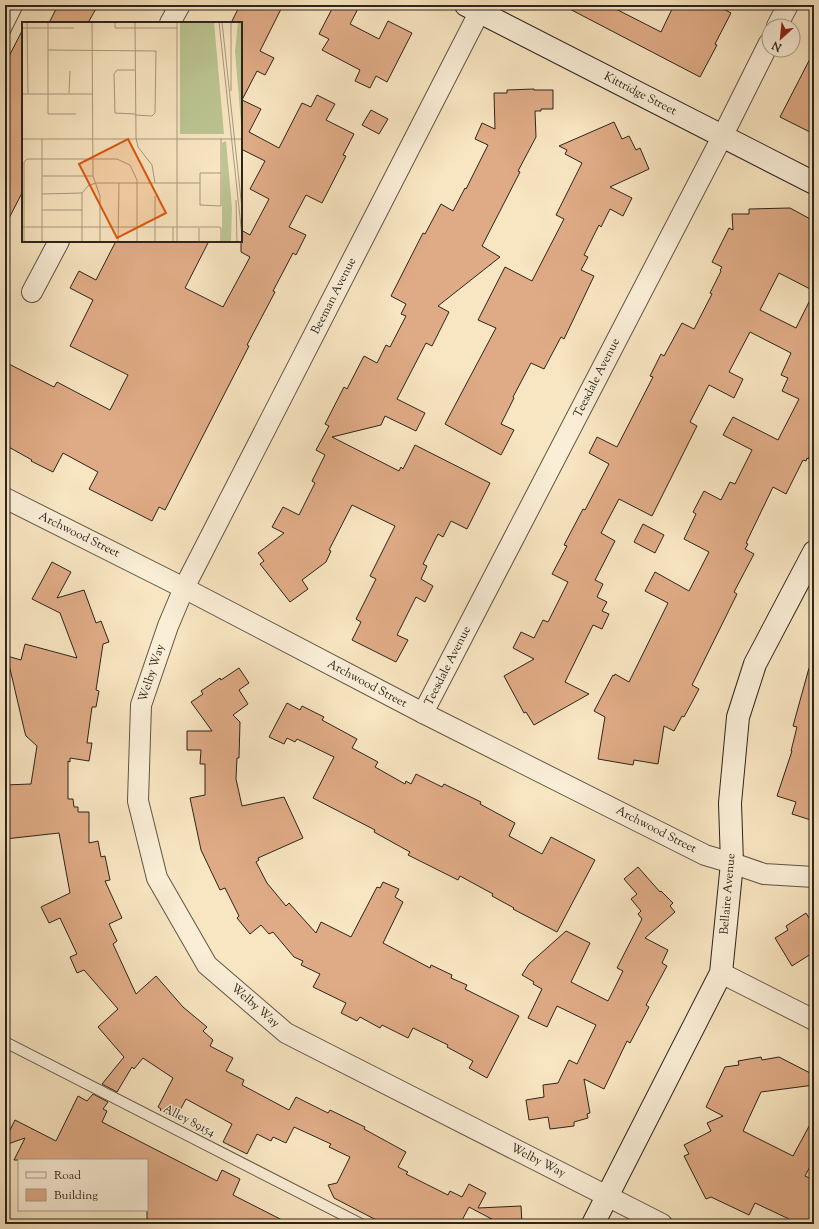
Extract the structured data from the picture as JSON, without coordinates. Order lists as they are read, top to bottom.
{
  "streets": {
    "street": [
      "Kittridge Street",
      "Beeman Avenue",
      "Teesdale Avenue",
      "Archwood Street",
      "Welby Way",
      "Bellaire Avenue"
    ],
    "lane": ["Alley 89154"]
  },
  "crossings": [
    ["Kittridge Street", "Beeman Avenue"],
    ["Kittridge Street", "Teesdale Avenue"],
    ["Beeman Avenue", "Archwood Street"],
    ["Beeman Avenue", "Welby Way"],
    ["Teesdale Avenue", "Archwood Street"],
    ["Archwood Street", "Welby Way"],
    ["Archwood Street", "Bellaire Avenue"],
    ["Welby Way", "Bellaire Avenue"]
  ],
  "legend": ["Road", "Building"],
  "north": "bottom left"
}
